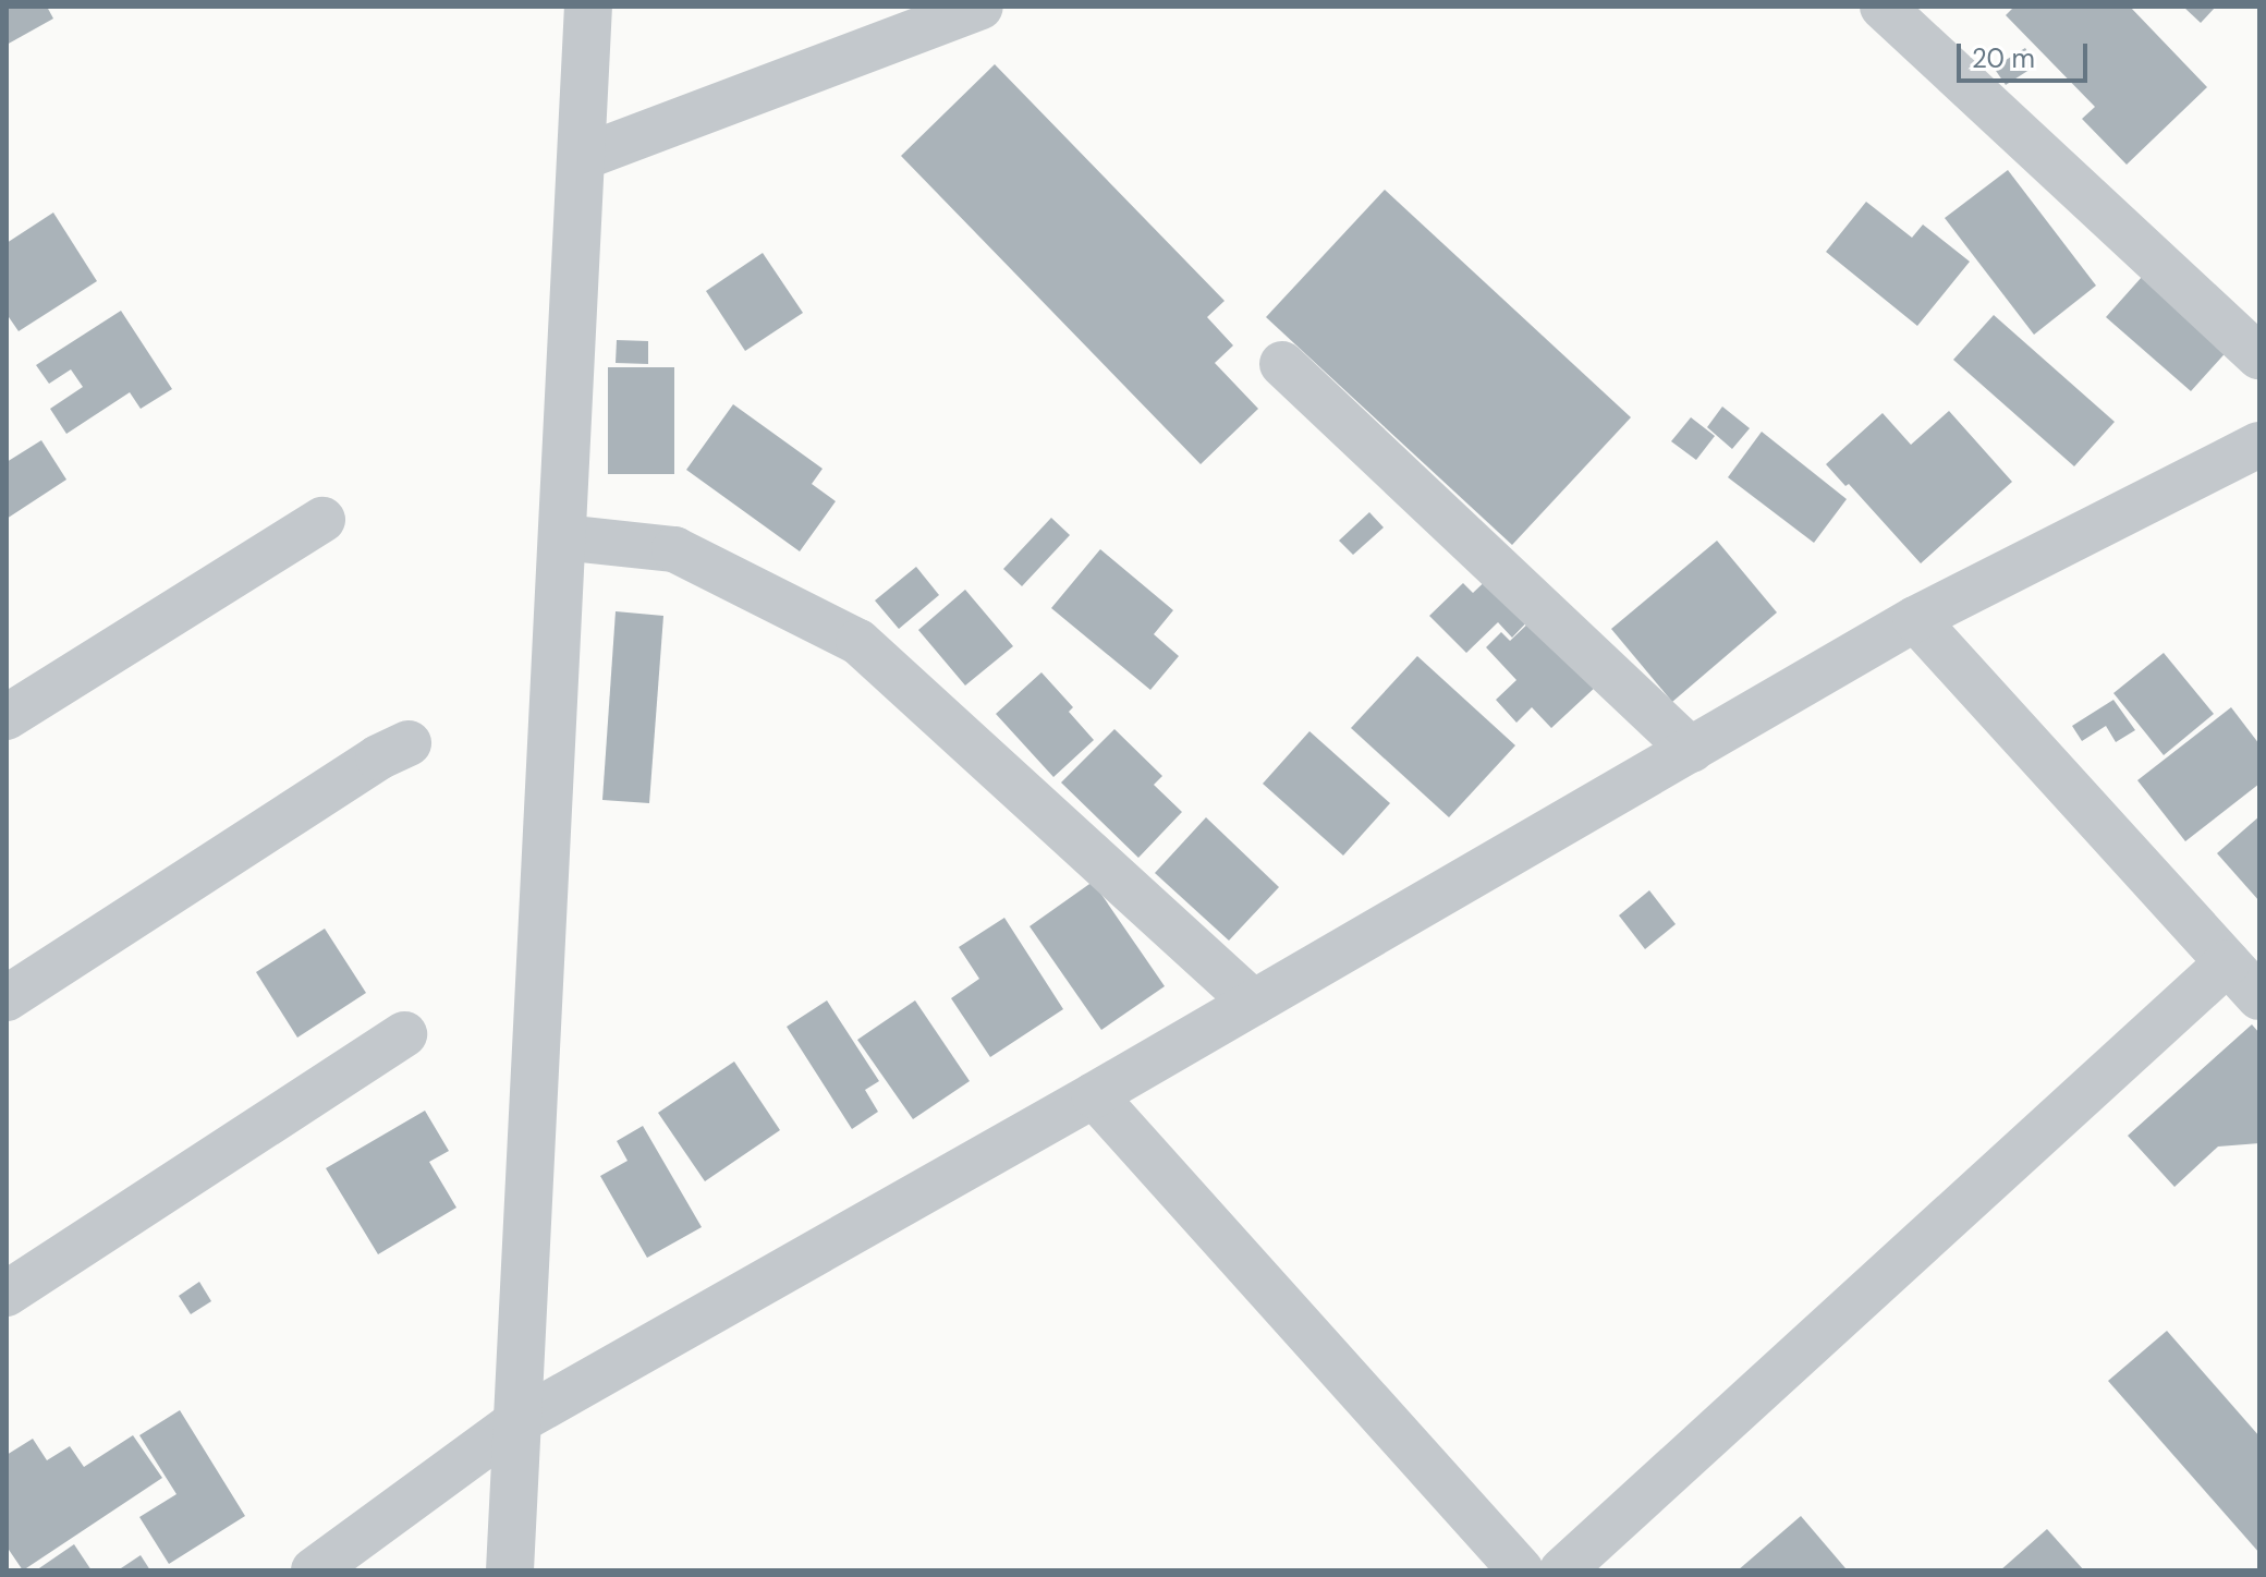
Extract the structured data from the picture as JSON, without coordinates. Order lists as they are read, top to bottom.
{
  "scale_bar": "20 m"
}
